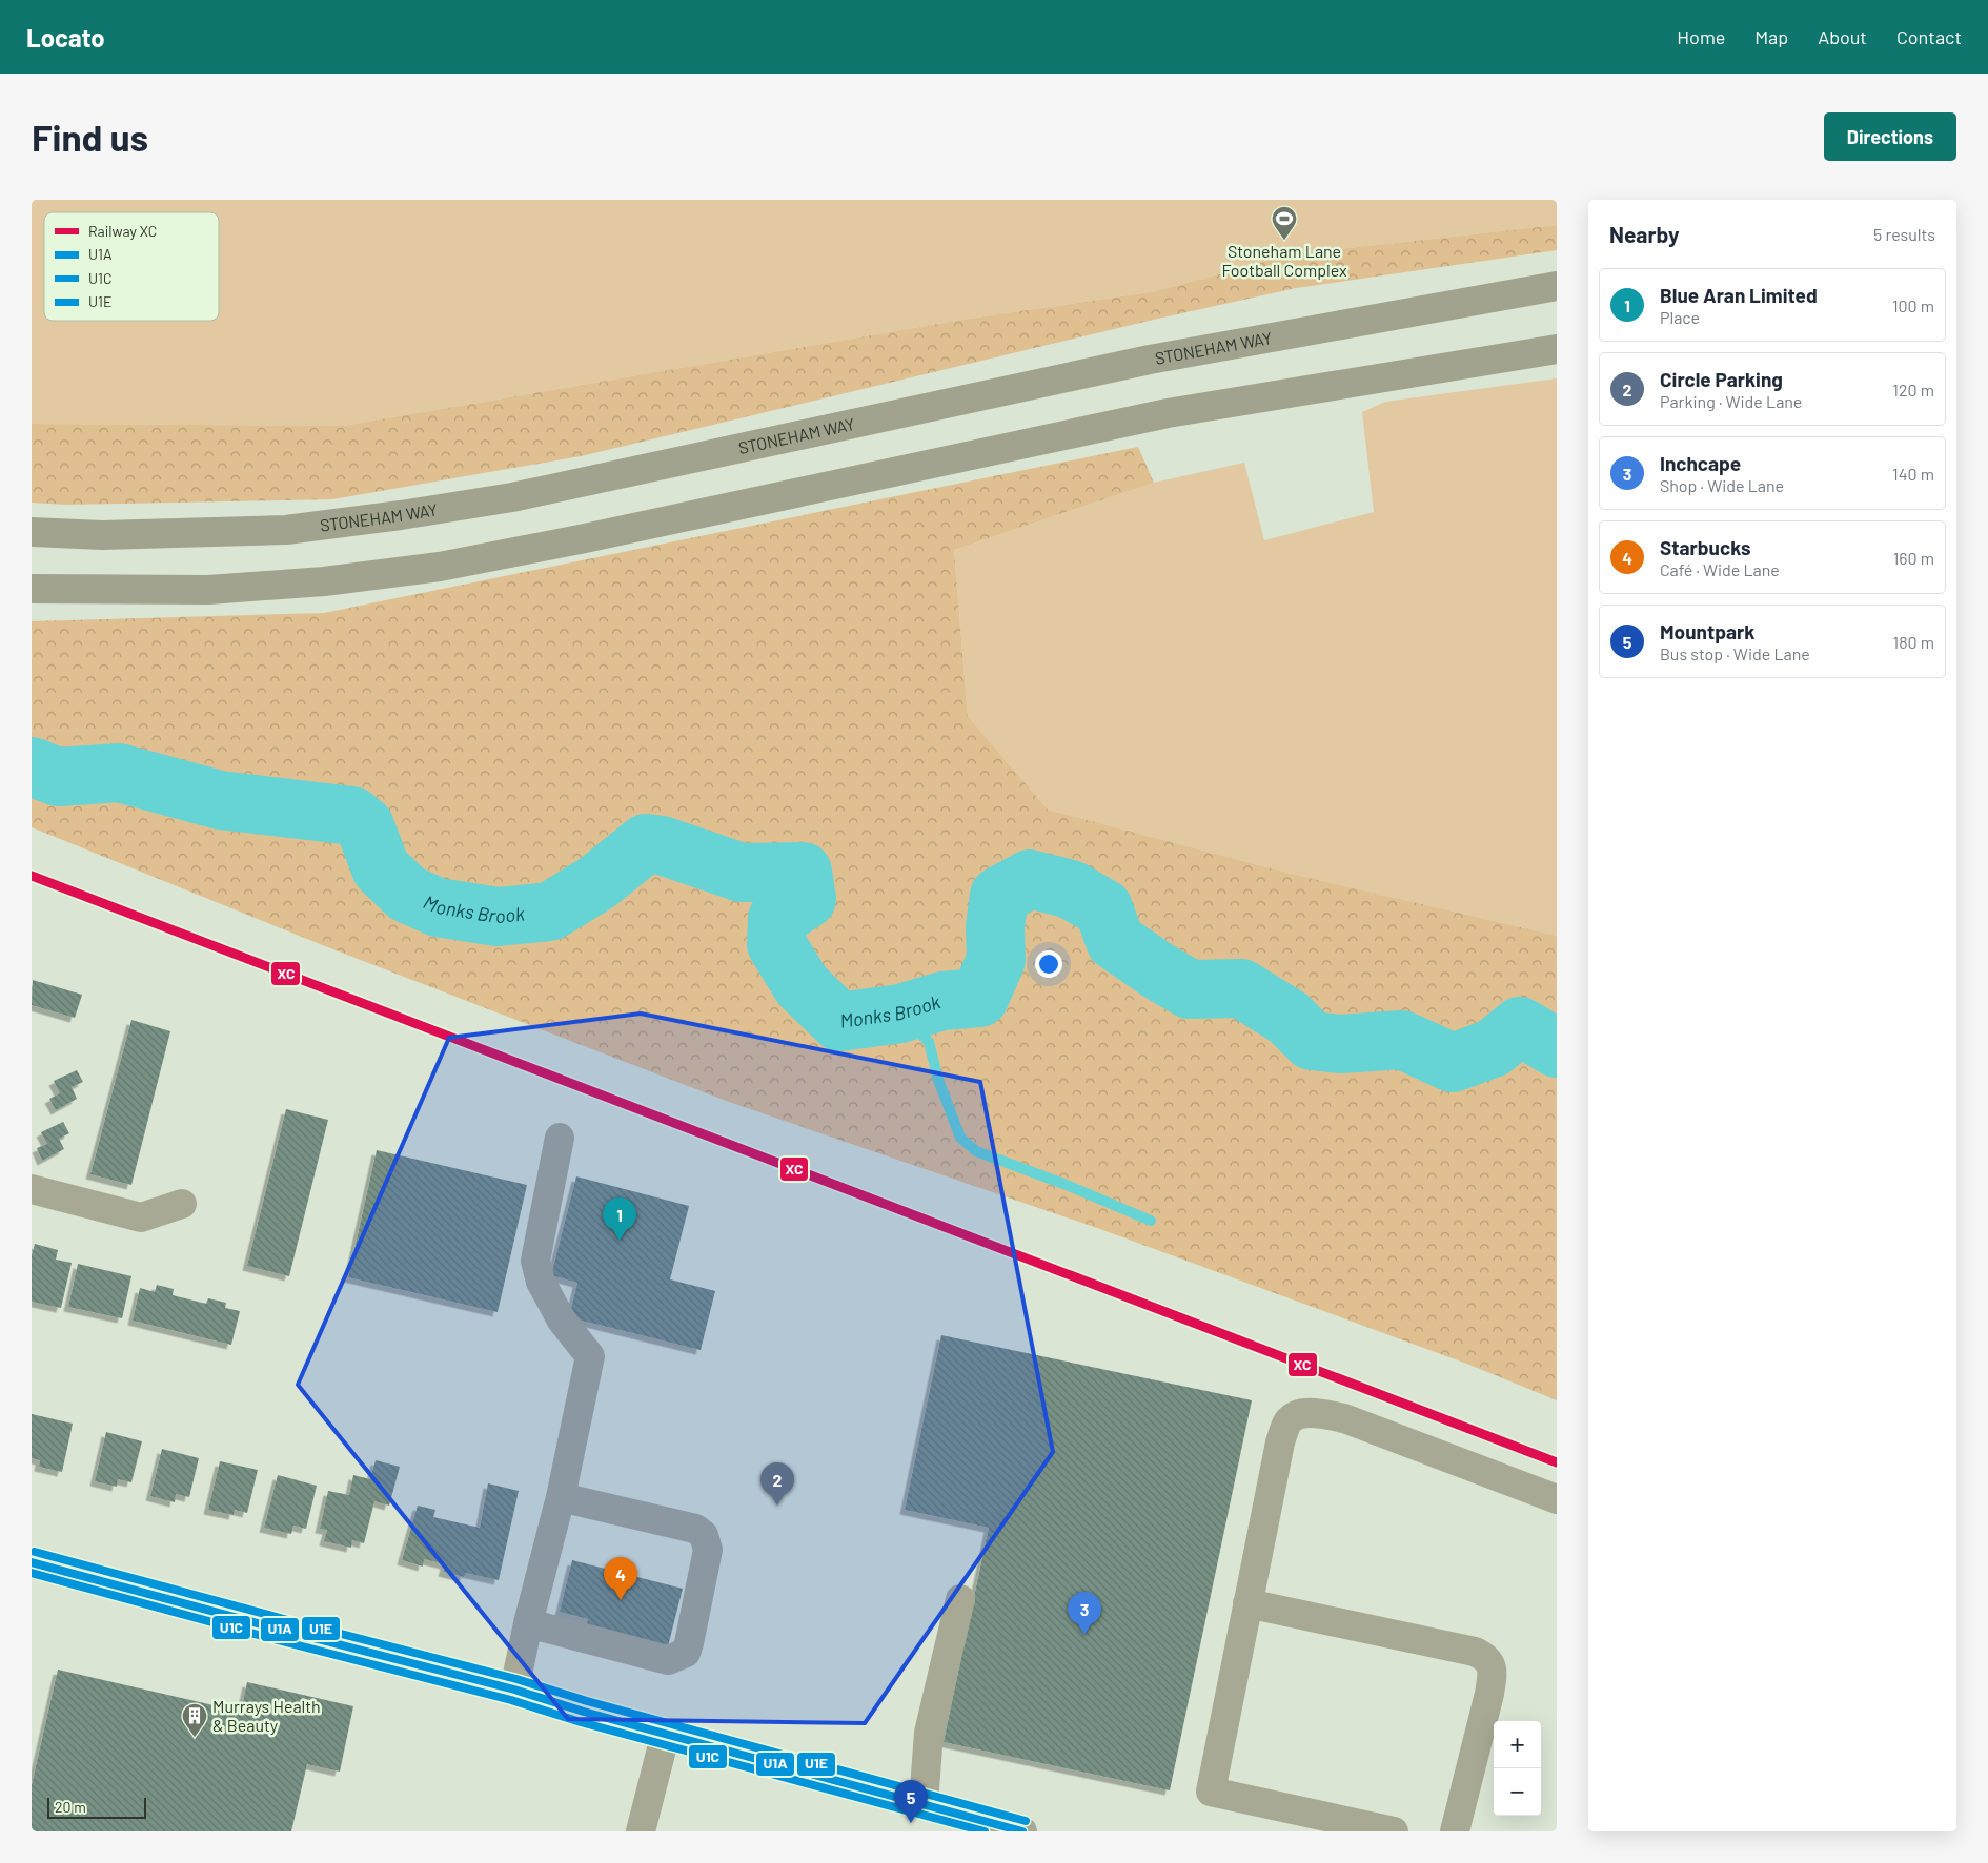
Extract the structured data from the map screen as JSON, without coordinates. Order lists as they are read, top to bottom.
{
  "streets": {
    "main road": ["STONEHAM WAY"]
  },
  "water": ["Monks Brook"],
  "places": {
    "sports": ["Stoneham Lane Football Complex"],
    "building": ["Murrays Health & Beauty"]
  },
  "lines": [
    "rail line XC",
    "transit line U1E",
    "transit line U1A",
    "transit line U1C"
  ],
  "legend": [
    "Railway XC",
    "U1A",
    "U1C",
    "U1E"
  ],
  "scale_bar": "20 m",
  "page": {
    "header": "Locato",
    "nav": [
      "Home",
      "Map",
      "About",
      "Contact"
    ],
    "buttons": "Directions",
    "title": "Find us",
    "heading": ["Nearby", "5 results"],
    "list": [
      {
        "mark": "1",
        "name": "Blue Aran Limited",
        "note": "Place",
        "value": "100 m"
      },
      {
        "mark": "2",
        "name": "Circle Parking",
        "note": "Parking · Wide Lane",
        "value": "120 m"
      },
      {
        "mark": "3",
        "name": "Inchcape",
        "note": "Shop · Wide Lane",
        "value": "140 m"
      },
      {
        "mark": "4",
        "name": "Starbucks",
        "note": "Café · Wide Lane",
        "value": "160 m"
      },
      {
        "mark": "5",
        "name": "Mountpark",
        "note": "Bus stop · Wide Lane",
        "value": "180 m"
      }
    ],
    "pins": [
      "1",
      "2",
      "4",
      "3",
      "5"
    ],
    "map_buttons": ["+", "−"],
    "scale": "20 m"
  }
}
